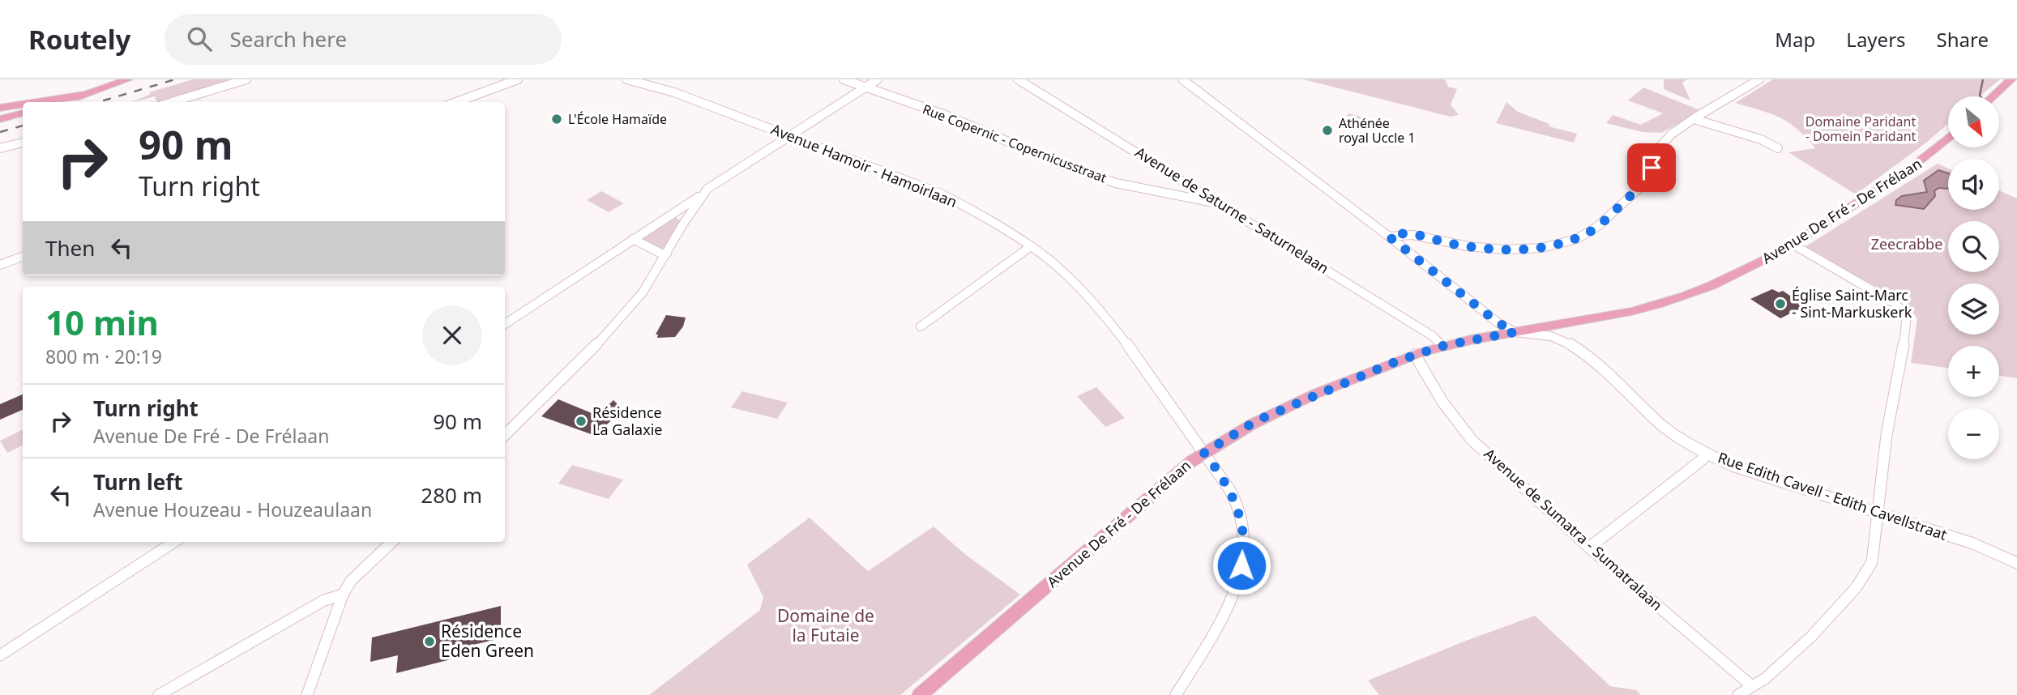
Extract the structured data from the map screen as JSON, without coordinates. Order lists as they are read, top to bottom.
{
  "streets": {
    "main road": ["Avenue De Fré - De Frélaan"],
    "street": [
      "Rue Copernic - Copernicusstraat",
      "Avenue Hamoir - Hamoirlaan",
      "Avenue de Saturne - Saturnelaan",
      "Rue Edith Cavell - Edith Cavellstraat",
      "Avenue de Sumatra - Sumatralaan"
    ]
  },
  "crossings": [
    ["Rue Copernic - Copernicusstraat", "Avenue de Saturne - Saturnelaan"],
    ["Avenue Hamoir - Hamoirlaan", "Avenue De Fré - De Frélaan"],
    ["Avenue de Saturne - Saturnelaan", "Avenue De Fré - De Frélaan"],
    ["Avenue De Fré - De Frélaan", "Rue Edith Cavell - Edith Cavellstraat"],
    ["Avenue De Fré - De Frélaan", "Avenue de Sumatra - Sumatralaan"]
  ],
  "parks": ["Domaine Paridant - Domein Paridant", "Zeecrabbe", "Domaine de la Futaie"],
  "places": [
    "L'École Hamaïde",
    "Athénée royal Uccle 1",
    "Église Saint-Marc - Sint-Markuskerk",
    "Résidence La Galaxie",
    "Résidence Eden Green"
  ],
  "north": "bottom right",
  "page": {
    "header": "Routely",
    "search": "Search here",
    "nav": ["Map", "Layers", "Share"],
    "map_buttons": ["+", "−"],
    "turn": ["90 m", "Turn right"],
    "then": "Then",
    "heading": ["10 min", "800 m · 20:19"],
    "list": [
      {
        "name": "Turn right",
        "note": "Avenue De Fré - De Frélaan",
        "value": "90 m"
      },
      {
        "name": "Turn left",
        "note": "Avenue Houzeau - Houzeaulaan",
        "value": "280 m"
      }
    ]
  }
}
